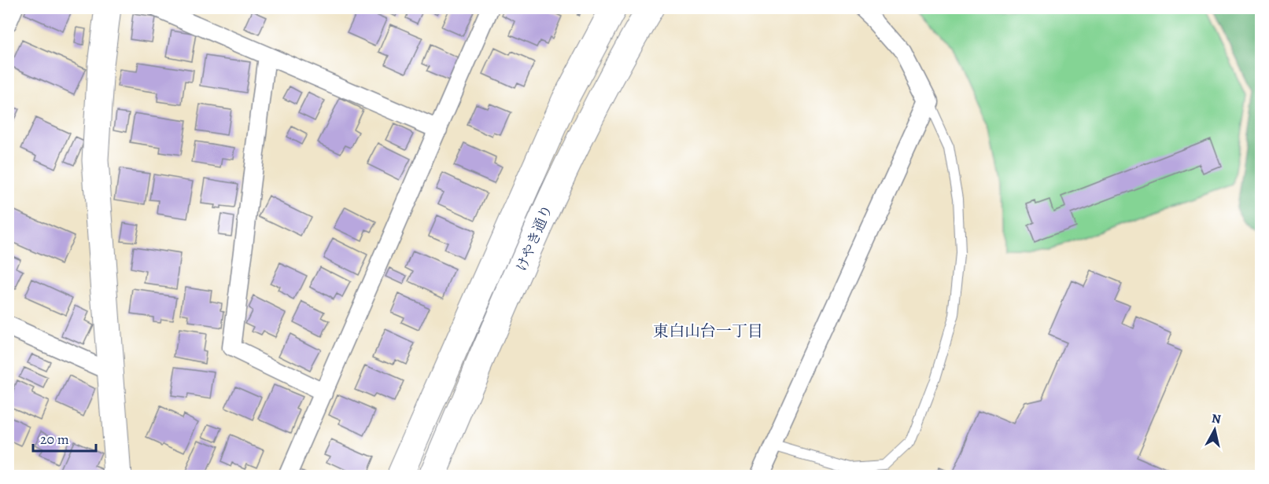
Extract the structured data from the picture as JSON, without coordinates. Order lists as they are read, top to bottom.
{
  "streets": {
    "street": ["けやき通り"]
  },
  "districts": ["東白山台一丁目"],
  "scale_bar": "20 m",
  "north": "top"
}
